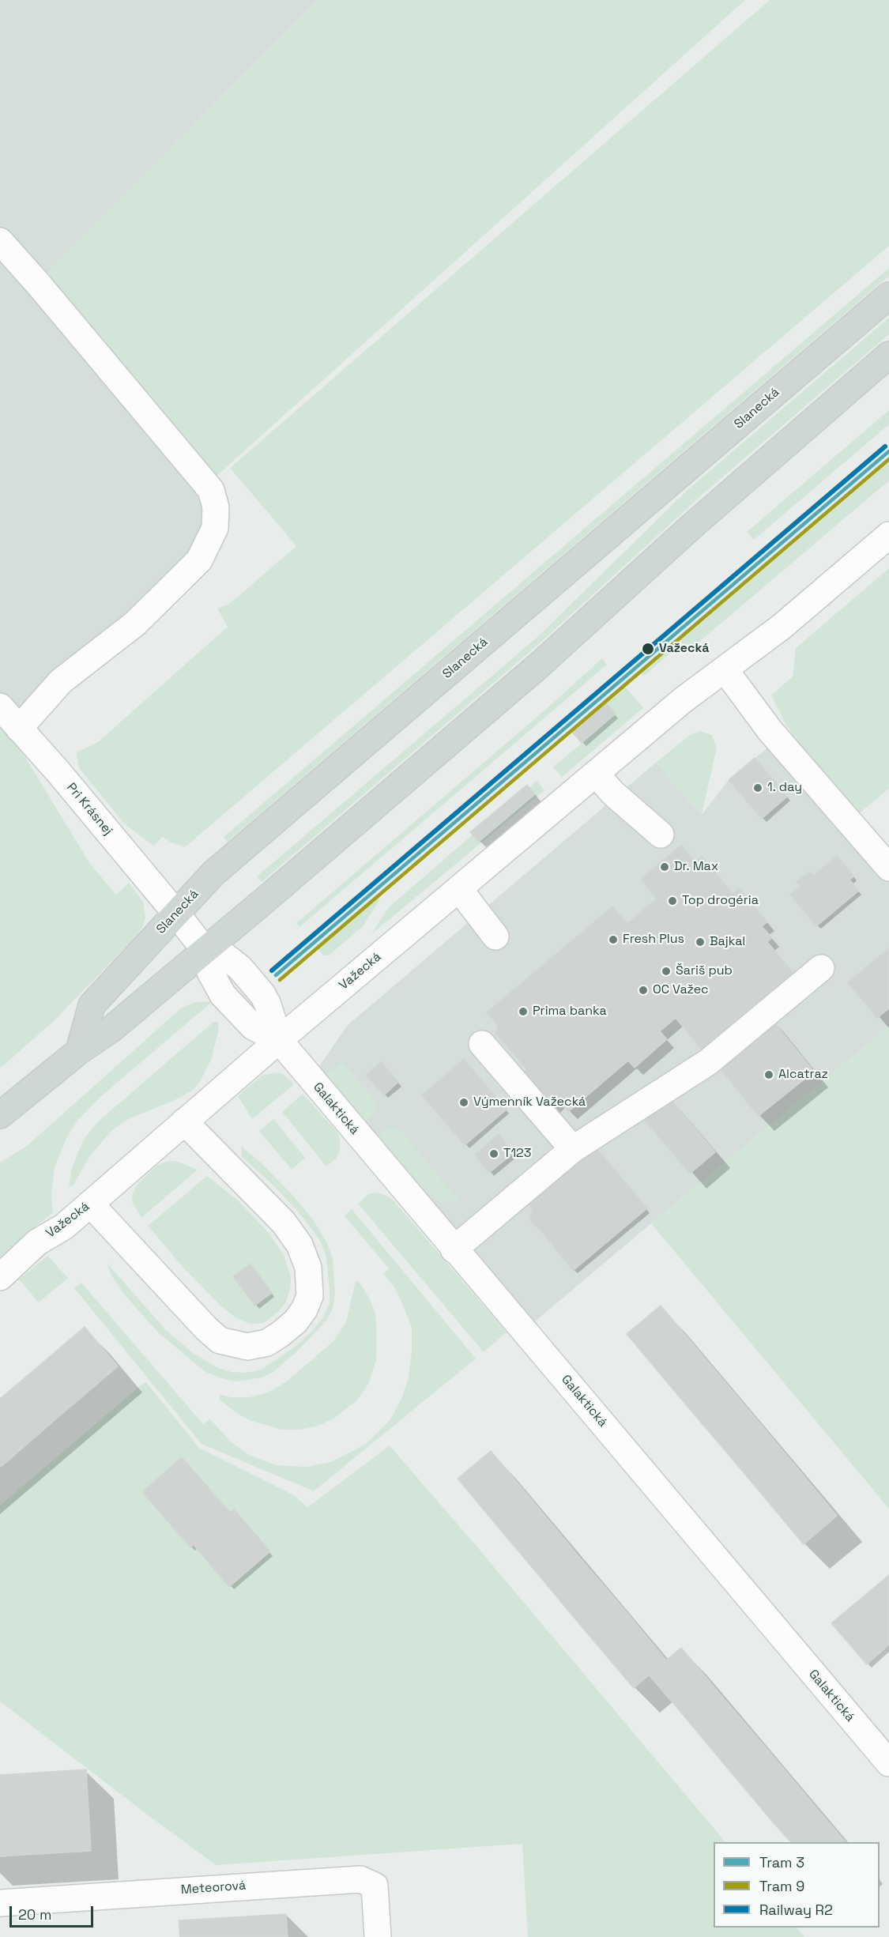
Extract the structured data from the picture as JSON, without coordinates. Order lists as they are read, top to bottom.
{
  "streets": {
    "main road": ["Slanecká"],
    "street": [
      "Pri Krásnej",
      "Važecká",
      "Galaktická",
      "Meteorová"
    ]
  },
  "crossings": [
    ["Slanecká", "Pri Krásnej"],
    ["Važecká", "Galaktická"]
  ],
  "places": [
    "Važecká",
    "1. day",
    "Dr. Max",
    "Top drogéria",
    "Fresh Plus",
    "Bajkal",
    "Šariš pub",
    "OC Važec",
    "Prima banka",
    "Alcatraz",
    "Výmenník Važecká",
    "T123"
  ],
  "lines": ["rail line R2", "tram line 3", "tram line 9"],
  "legend": ["Tram 3", "Tram 9", "Railway R2"],
  "scale_bar": "20 m"
}
